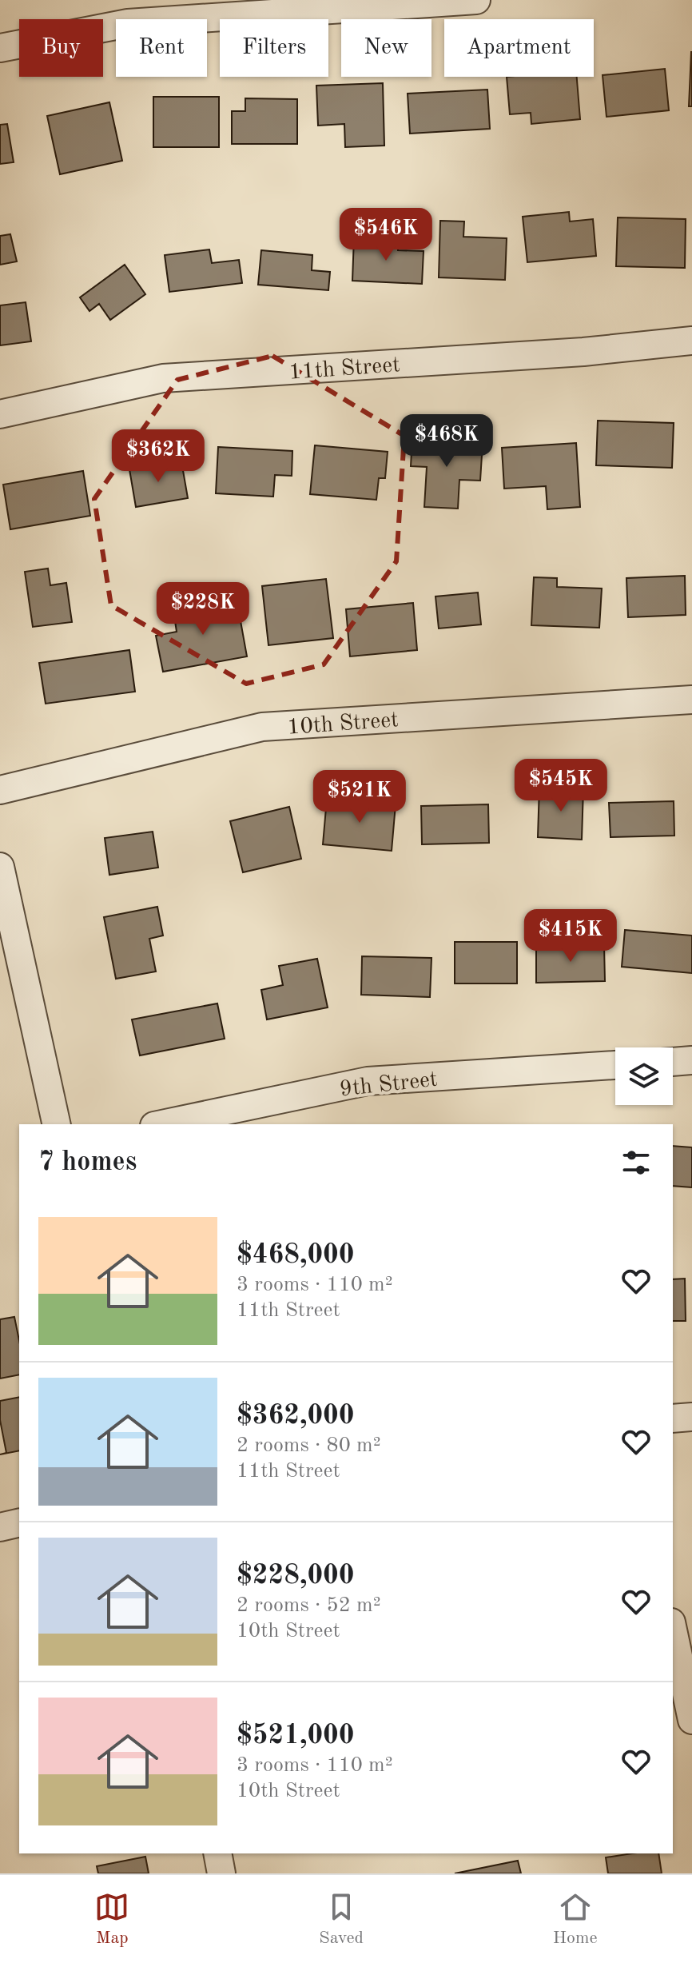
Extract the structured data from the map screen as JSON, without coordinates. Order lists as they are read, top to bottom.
{
  "streets": {
    "street": ["11th Street", "10th Street", "9th Street"]
  },
  "page": {
    "chip": [
      "Buy",
      "Rent",
      "Filters",
      "New",
      "Apartment"
    ],
    "price": [
      "$546K",
      "$468K",
      "$362K",
      "$228K",
      "$545K",
      "$521K",
      "$415K"
    ],
    "heading": "7 homes",
    "list": [
      {
        "name": "$468,000",
        "note": "3 rooms · 110 m² · 11th Street"
      },
      {
        "name": "$362,000",
        "note": "2 rooms · 80 m² · 11th Street"
      },
      {
        "name": "$228,000",
        "note": "2 rooms · 52 m² · 10th Street"
      },
      {
        "name": "$521,000",
        "note": "3 rooms · 110 m² · 10th Street"
      }
    ],
    "tabs": ["Map", "Saved", "Home"]
  }
}
